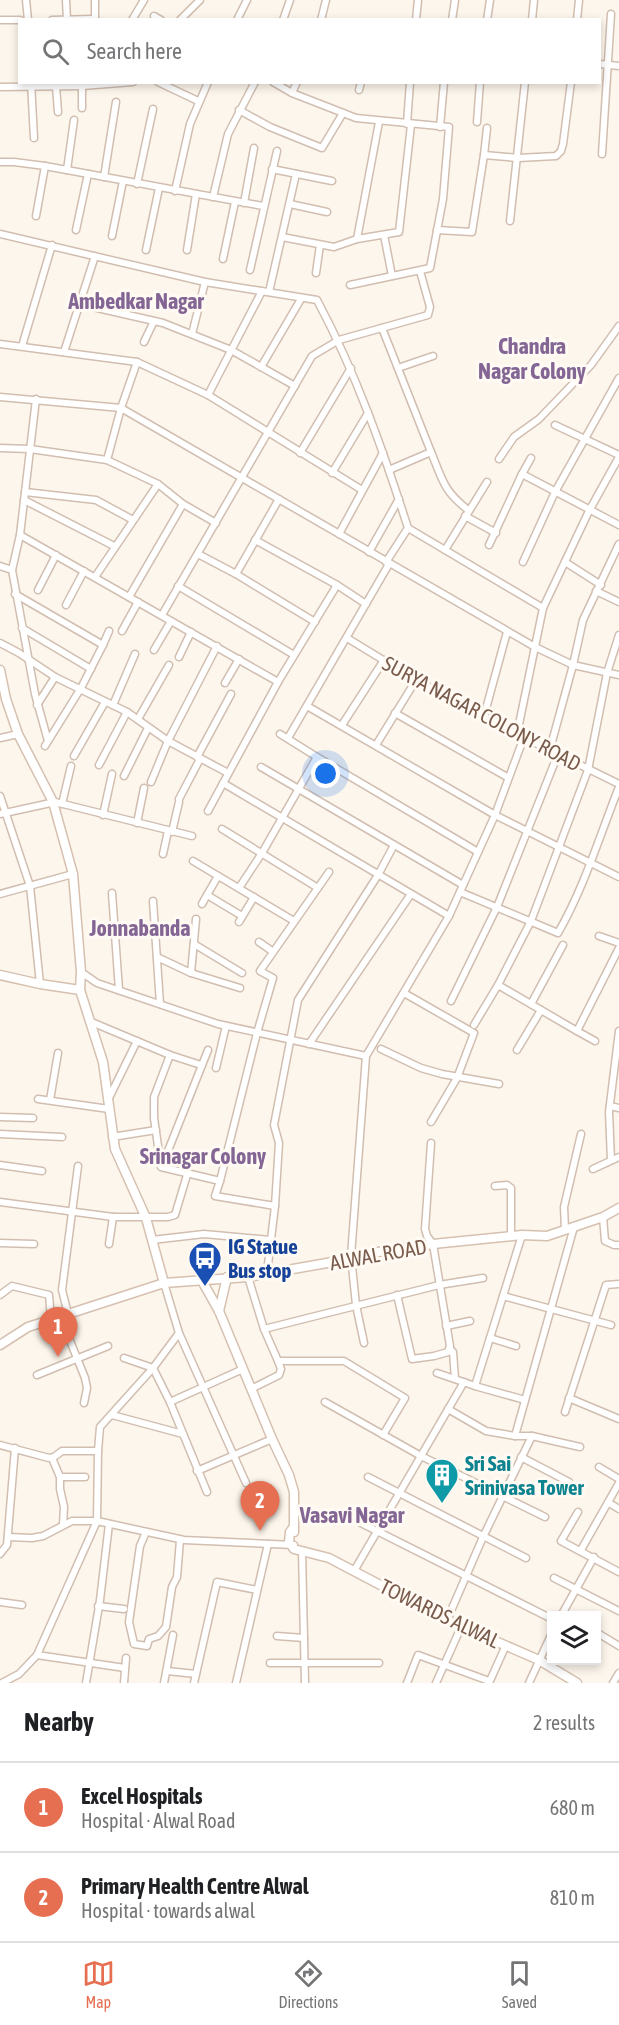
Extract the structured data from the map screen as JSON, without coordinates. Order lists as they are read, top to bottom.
{
  "streets": {
    "main road": ["ALWAL ROAD", "TOWARDS ALWAL"],
    "street": ["SURYA NAGAR COLONY ROAD"]
  },
  "districts": [
    "Ambedkar Nagar",
    "Chandra Nagar Colony",
    "Jonnabanda",
    "Srinagar Colony",
    "Vasavi Nagar"
  ],
  "places": {
    "bus stop": ["IG Statue Bus stop"],
    "building": ["Sri Sai Srinivasa Tower"]
  },
  "page": {
    "search": "Search here",
    "pins": ["1", "2"],
    "heading": ["Nearby", "2 results"],
    "list": [
      {
        "mark": "1",
        "name": "Excel Hospitals",
        "note": "Hospital · Alwal Road",
        "value": "680 m"
      },
      {
        "mark": "2",
        "name": "Primary Health Centre Alwal",
        "note": "Hospital · towards alwal",
        "value": "810 m"
      }
    ],
    "nav": ["Map", "Directions", "Saved"]
  }
}
